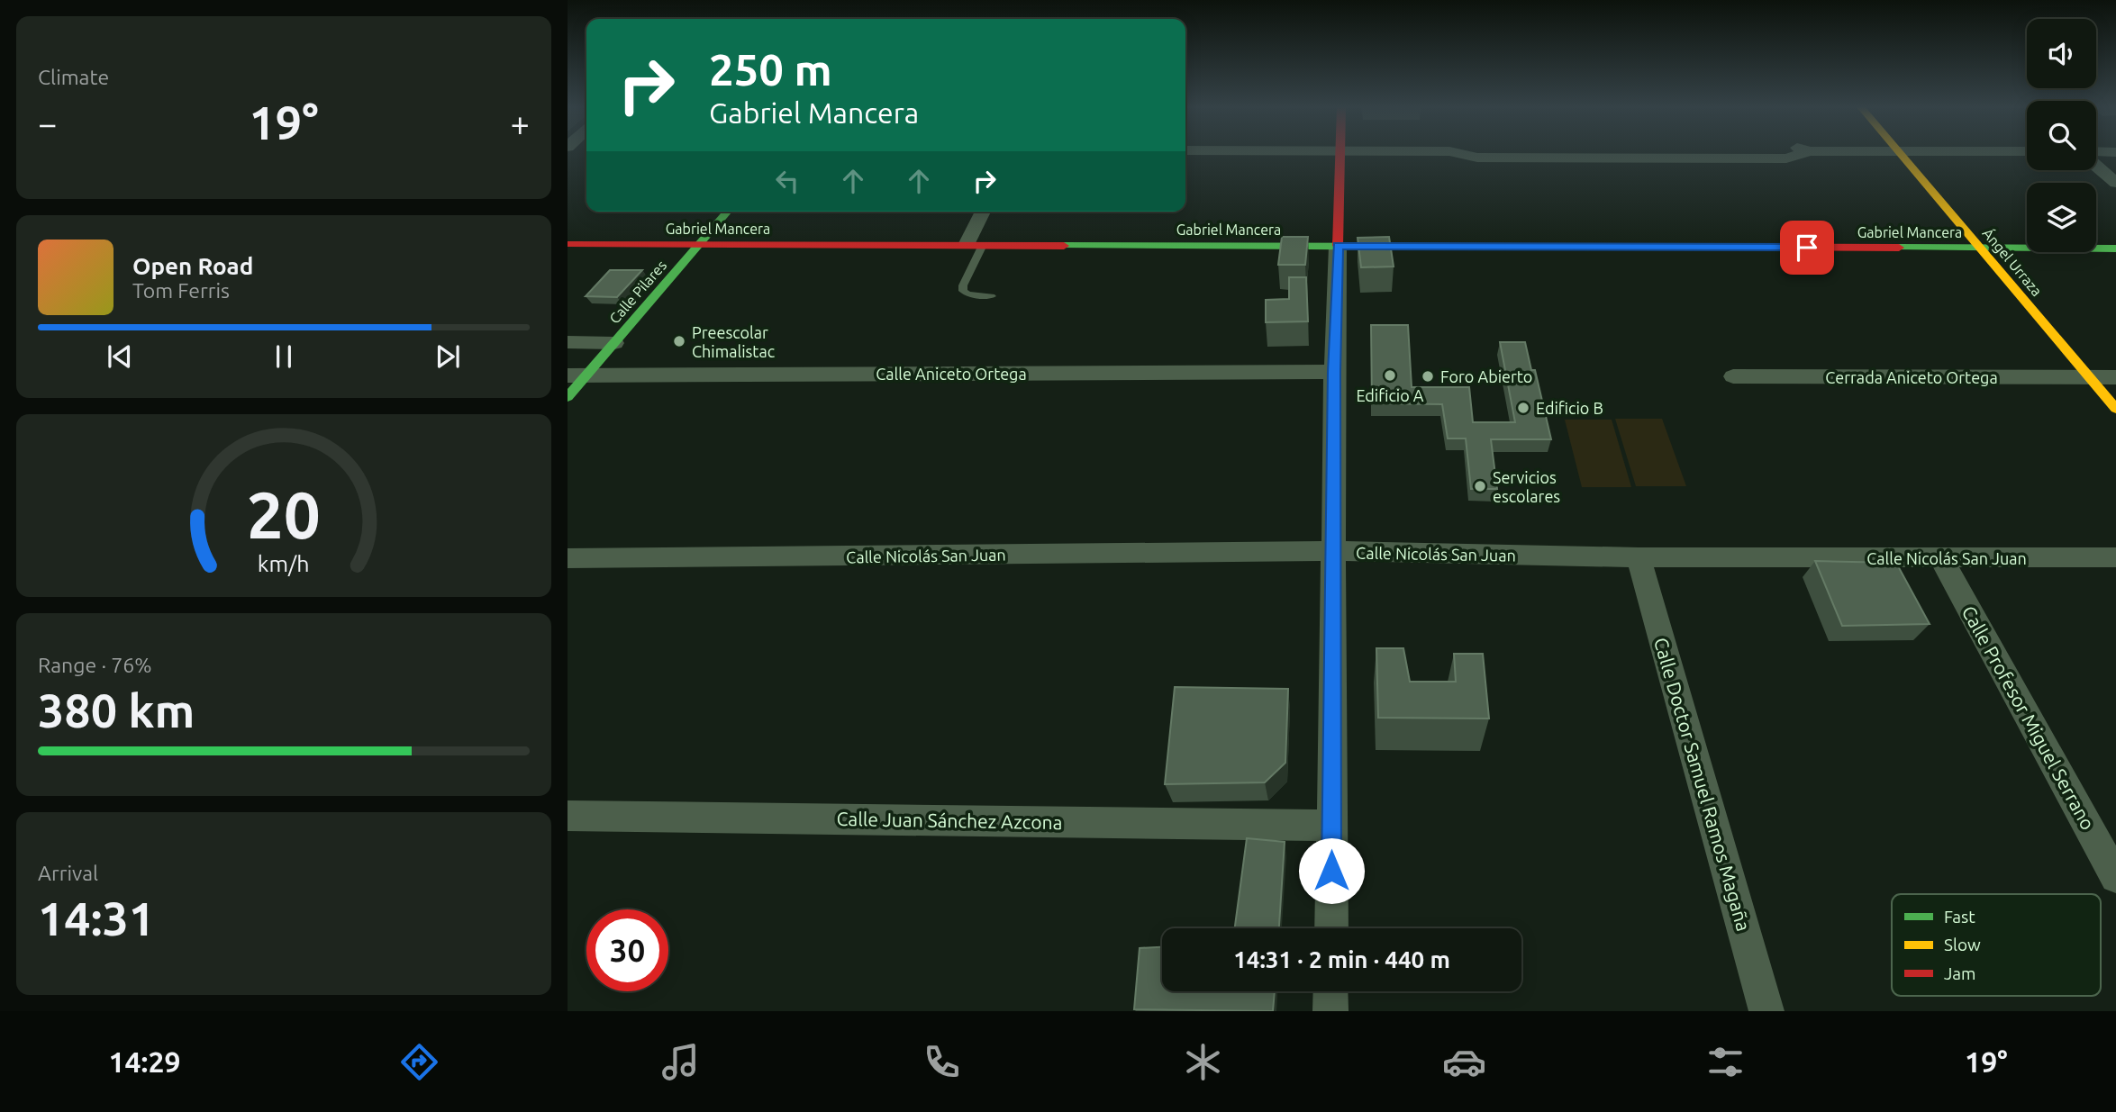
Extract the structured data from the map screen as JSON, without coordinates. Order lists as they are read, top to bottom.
{
  "streets": {
    "main road": ["Gabriel Mancera", "Ángel Urraza", "Calle Pilares"],
    "street": [
      "Calle Aniceto Ortega",
      "Cerrada Aniceto Ortega",
      "Calle Nicolás San Juan",
      "Calle Profesor Miguel Serrano",
      "Calle Doctor Samuel Ramos Magaña",
      "Calle Juan Sánchez Azcona"
    ]
  },
  "crossings": [
    ["Gabriel Mancera", "Ángel Urraza"],
    ["Gabriel Mancera", "Calle Pilares"],
    ["Ángel Urraza", "Cerrada Aniceto Ortega"],
    ["Calle Pilares", "Calle Aniceto Ortega"],
    ["Calle Nicolás San Juan", "Calle Profesor Miguel Serrano"],
    ["Calle Nicolás San Juan", "Calle Doctor Samuel Ramos Magaña"]
  ],
  "places": [
    "Preescolar Chimalistac",
    "Edificio A",
    "Foro Abierto",
    "Edificio B",
    "Servicios escolares"
  ],
  "legend": ["Fast", "Slow", "Jam"],
  "page": {
    "tile": [
      "Climate",
      ["Range · 76%", "380 km"],
      ["Arrival", "14:31"]
    ],
    "turn": ["250 m", "Gabriel Mancera"],
    "heat": ["−", "19°", "+"],
    "song": ["Open Road", "Tom Ferris"],
    "limit": "30",
    "trip": "14:31 · 2 min · 440 m",
    "tabs": ["14:29", "19°"],
    "gauge": ["20", "km/h"]
  }
}
